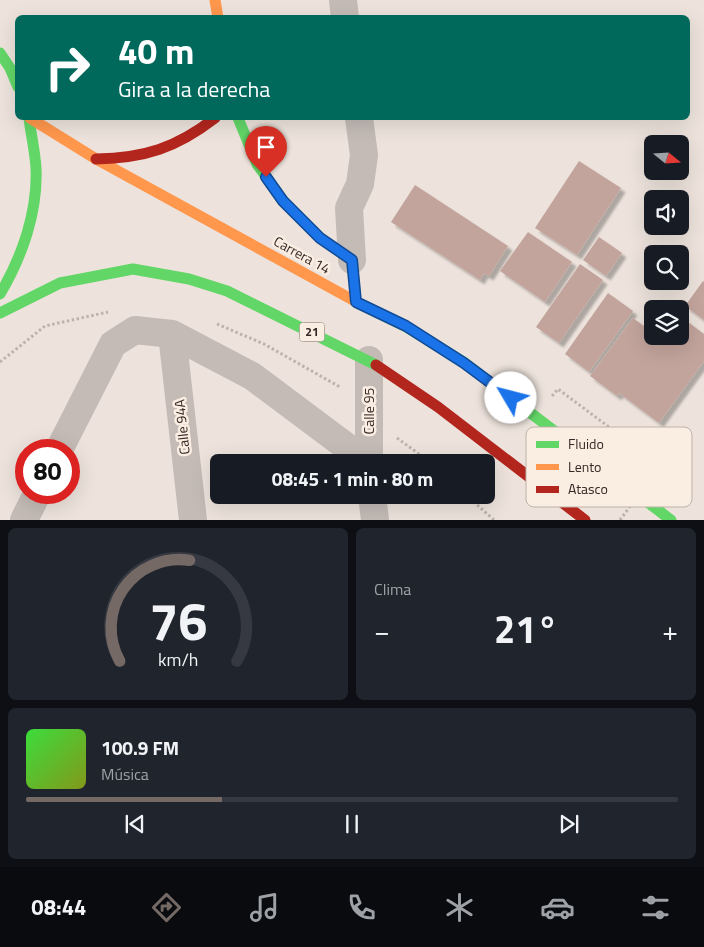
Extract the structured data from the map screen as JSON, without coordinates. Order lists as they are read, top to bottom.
{
  "streets": {
    "main road": ["Carrera 14", "21"],
    "street": ["Calle 95", "Calle 94A"]
  },
  "crossings": [
    ["21", "Calle 95"]
  ],
  "legend": ["Fluido", "Lento", "Atasco"],
  "north": "right",
  "page": {
    "turn": ["40 m", "Gira a la derecha"],
    "limit": "80",
    "trip": "08:45 · 1 min · 80 m",
    "tile": "Clima",
    "heat": ["−", "21°", "+"],
    "song": ["100.9 FM", "Música"],
    "tabs": "08:44",
    "gauge": ["76", "km/h"]
  }
}
